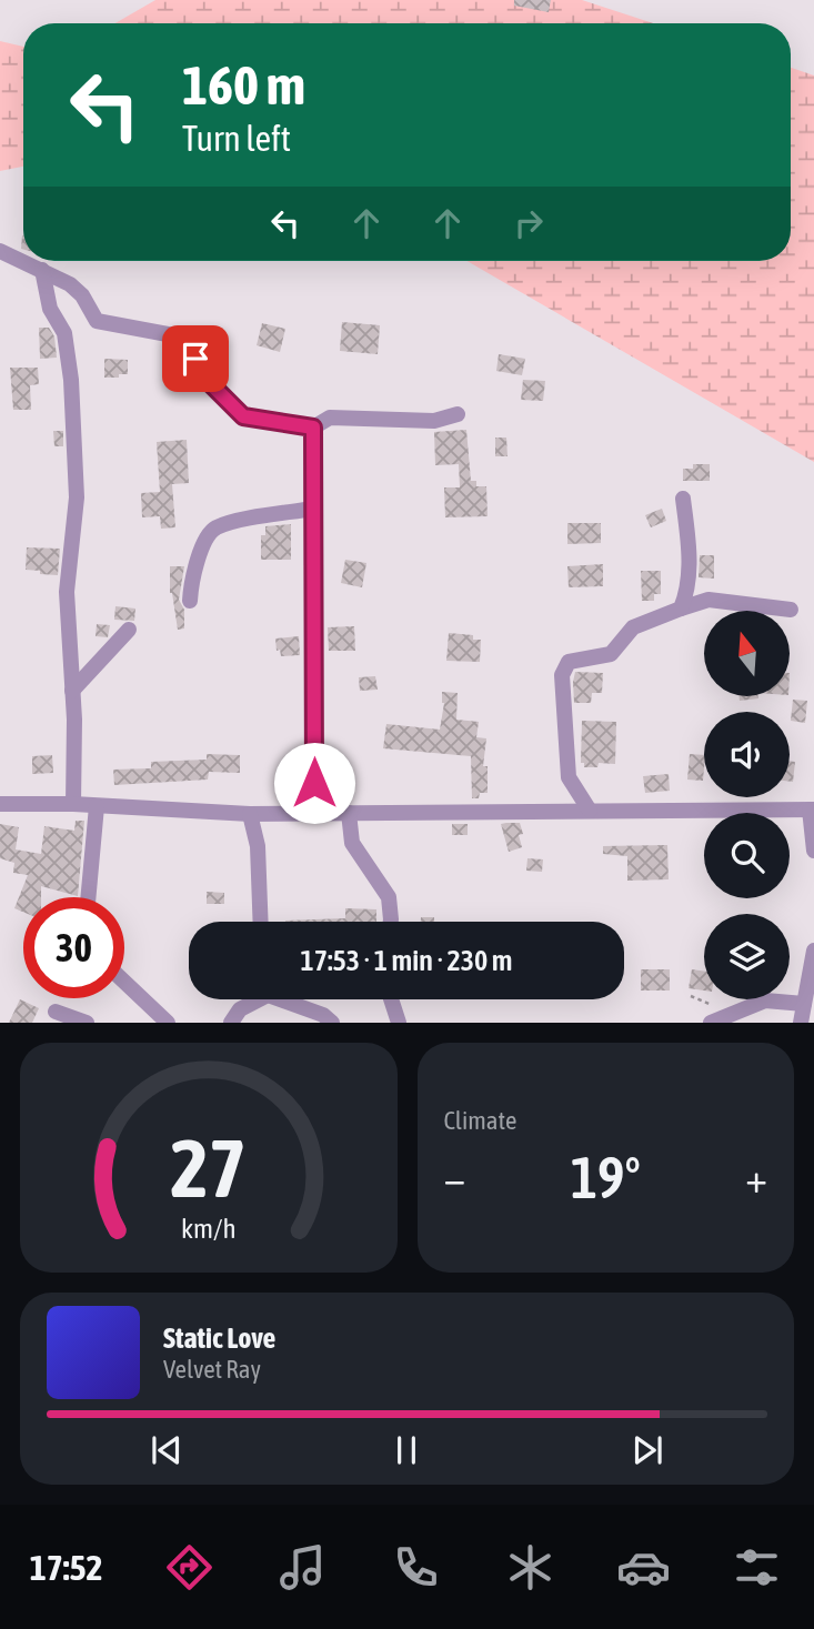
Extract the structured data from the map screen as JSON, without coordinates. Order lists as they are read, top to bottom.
{
  "north": "top",
  "page": {
    "turn": ["160 m", "Turn left"],
    "limit": "30",
    "trip": "17:53 · 1 min · 230 m",
    "tile": "Climate",
    "heat": ["−", "19°", "+"],
    "song": ["Static Love", "Velvet Ray"],
    "tabs": "17:52",
    "gauge": ["27", "km/h"]
  }
}
